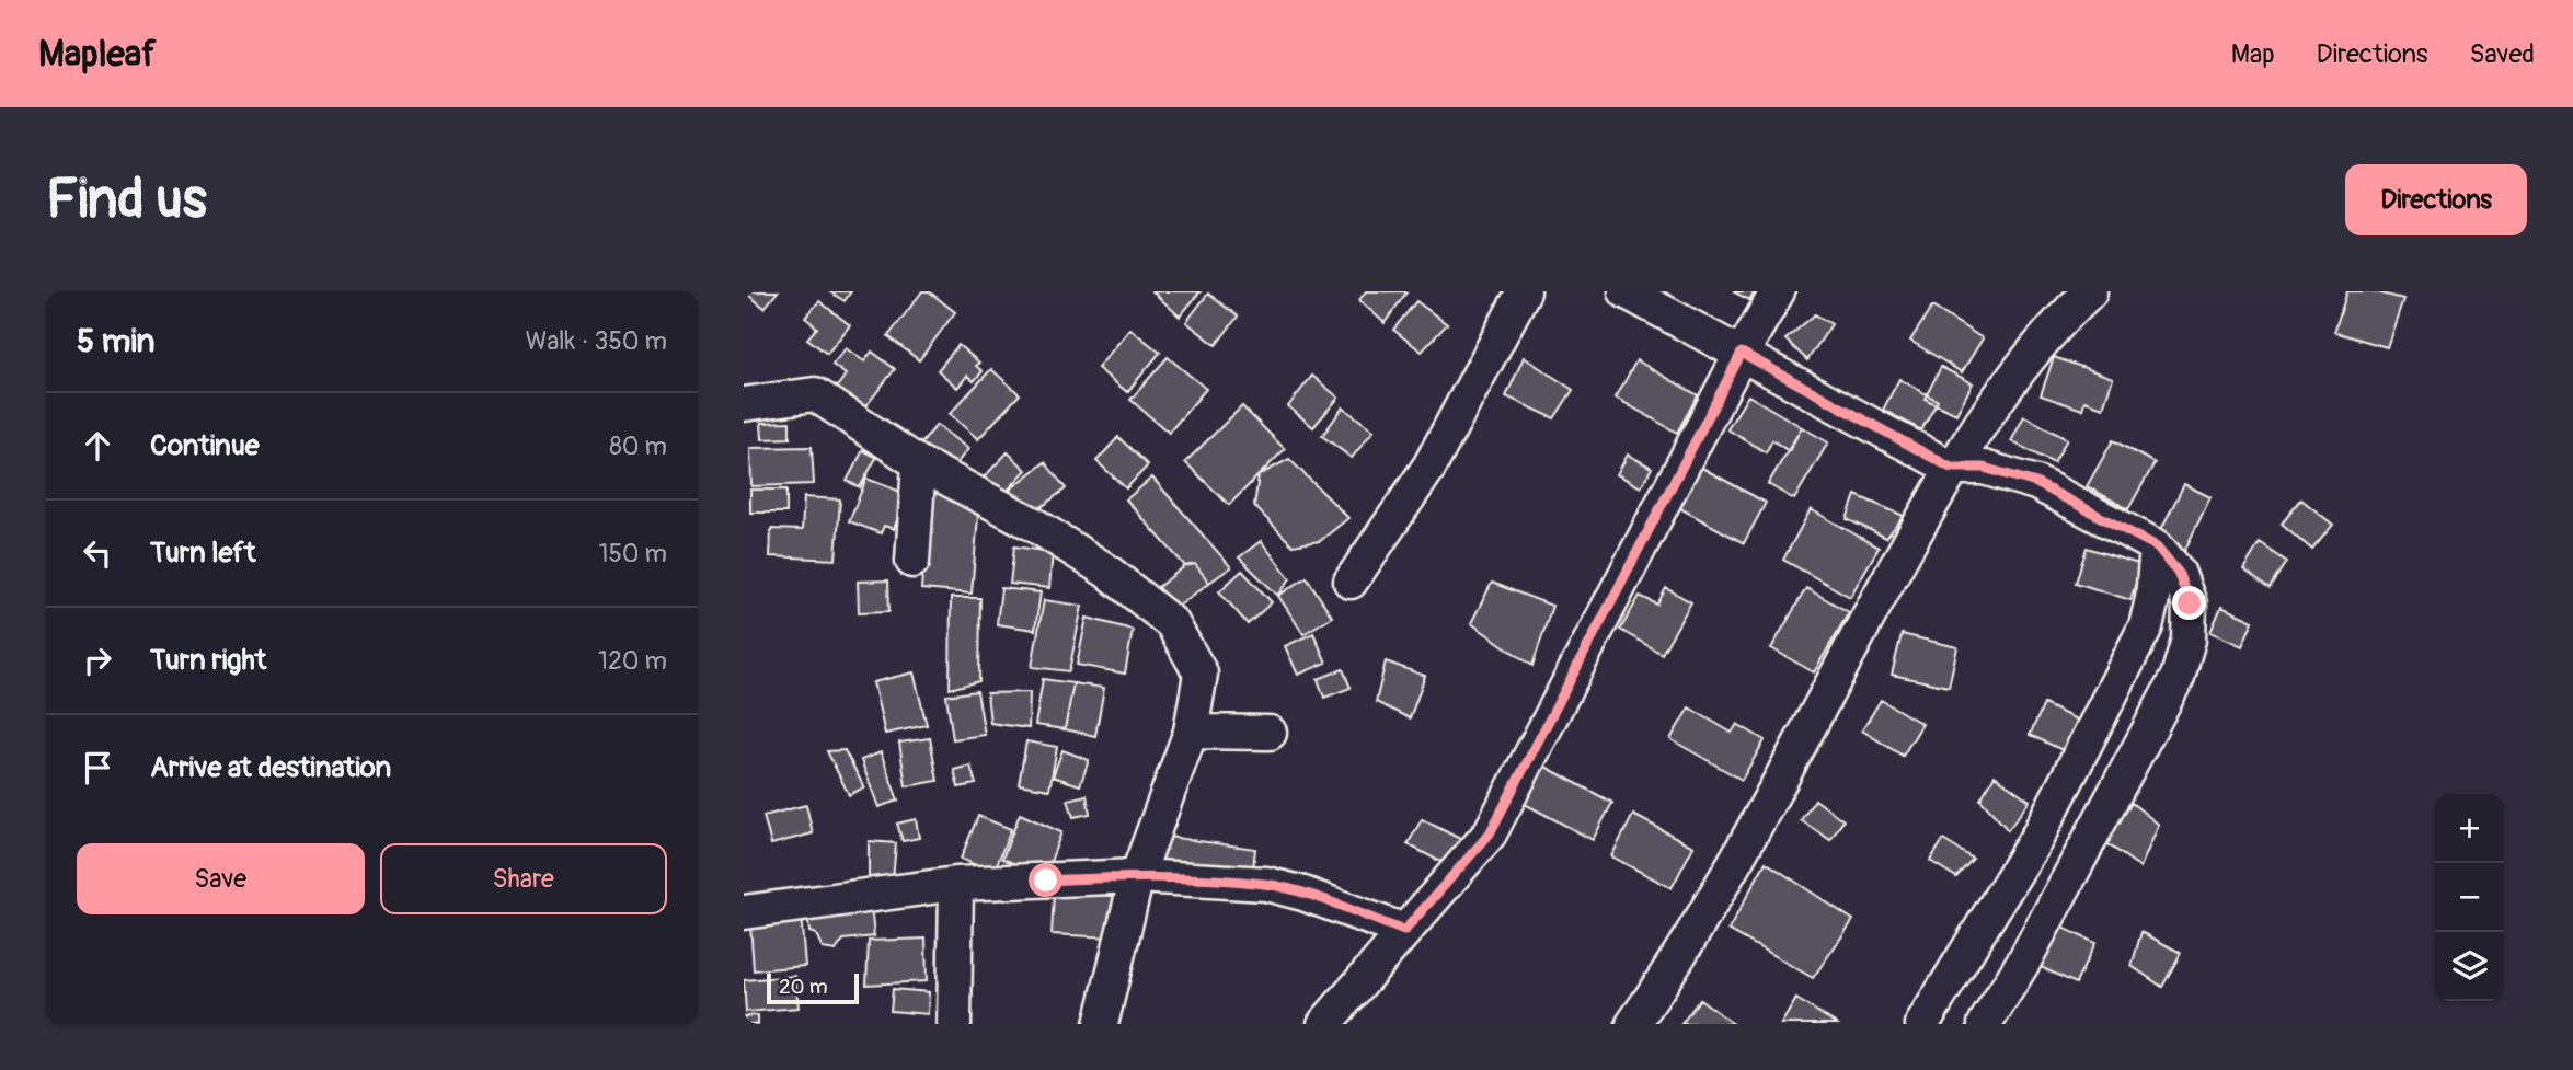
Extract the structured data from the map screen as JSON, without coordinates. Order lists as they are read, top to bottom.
{
  "scale_bar": "20 m",
  "page": {
    "header": "Mapleaf",
    "nav": ["Map", "Directions", "Saved"],
    "buttons": [
      "Directions",
      ["Save", "Share"]
    ],
    "title": "Find us",
    "heading": ["5 min", "Walk · 350 m"],
    "list": [
      ["Continue", "80 m"],
      ["Turn left", "150 m"],
      ["Turn right", "120 m"],
      "Arrive at destination"
    ],
    "map_buttons": ["+", "−"],
    "scale": "20 m"
  }
}
